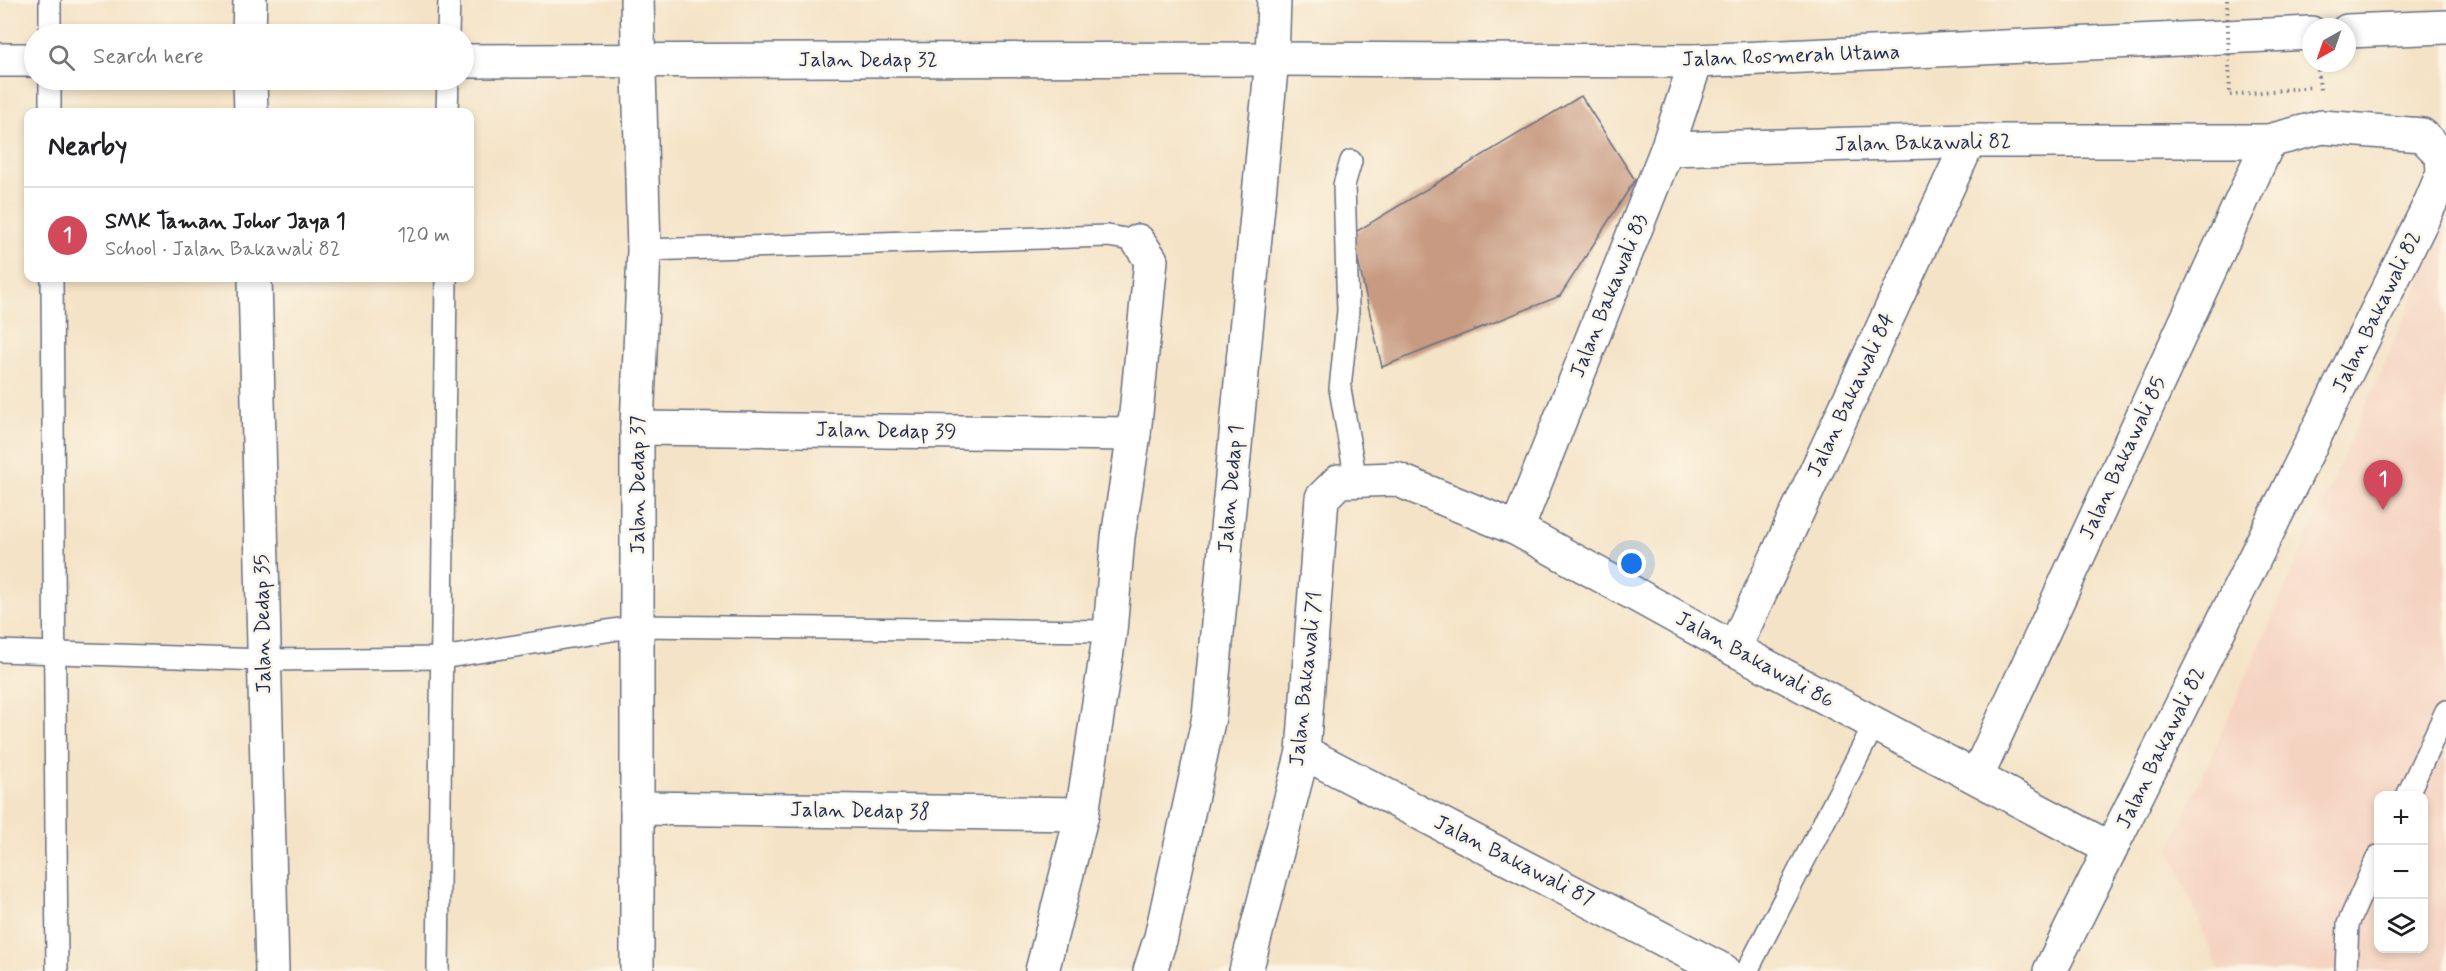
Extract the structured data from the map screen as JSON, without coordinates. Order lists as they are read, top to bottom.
{
  "streets": {
    "street": [
      "Jalan Rosmerah Utama",
      "Jalan Dedap 32",
      "Jalan Bakawali 82",
      "Jalan Bakawali 83",
      "Jalan Bakawali 84",
      "Jalan Dedap 39",
      "Jalan Bakawali 85",
      "Jalan Dedap 37",
      "Jalan Dedap 1",
      "Jalan Dedap 35",
      "Jalan Bakawali 86",
      "Jalan Bakawali 71",
      "Jalan Dedap 38",
      "Jalan Bakawali 87"
    ]
  },
  "crossings": [
    ["Jalan Rosmerah Utama", "Jalan Dedap 32"],
    ["Jalan Rosmerah Utama", "Jalan Bakawali 83"],
    ["Jalan Rosmerah Utama", "Jalan Dedap 1"],
    ["Jalan Dedap 32", "Jalan Dedap 37"],
    ["Jalan Dedap 32", "Jalan Dedap 1"],
    ["Jalan Bakawali 82", "Jalan Bakawali 83"],
    ["Jalan Bakawali 82", "Jalan Bakawali 84"],
    ["Jalan Bakawali 82", "Jalan Bakawali 85"],
    ["Jalan Bakawali 82", "Jalan Bakawali 86"],
    ["Jalan Bakawali 83", "Jalan Bakawali 86"],
    ["Jalan Bakawali 84", "Jalan Bakawali 86"],
    ["Jalan Dedap 39", "Jalan Dedap 37"],
    ["Jalan Bakawali 85", "Jalan Bakawali 86"],
    ["Jalan Dedap 37", "Jalan Dedap 38"],
    ["Jalan Bakawali 86", "Jalan Bakawali 71"],
    ["Jalan Bakawali 71", "Jalan Bakawali 87"]
  ],
  "north": "bottom left",
  "page": {
    "search": "Search here",
    "heading": "Nearby",
    "list": [
      {
        "mark": "1",
        "name": "SMK Taman Johor Jaya 1",
        "note": "School · Jalan Bakawali 82",
        "value": "120 m"
      }
    ],
    "pins": "1",
    "map_buttons": ["+", "−"]
  }
}
